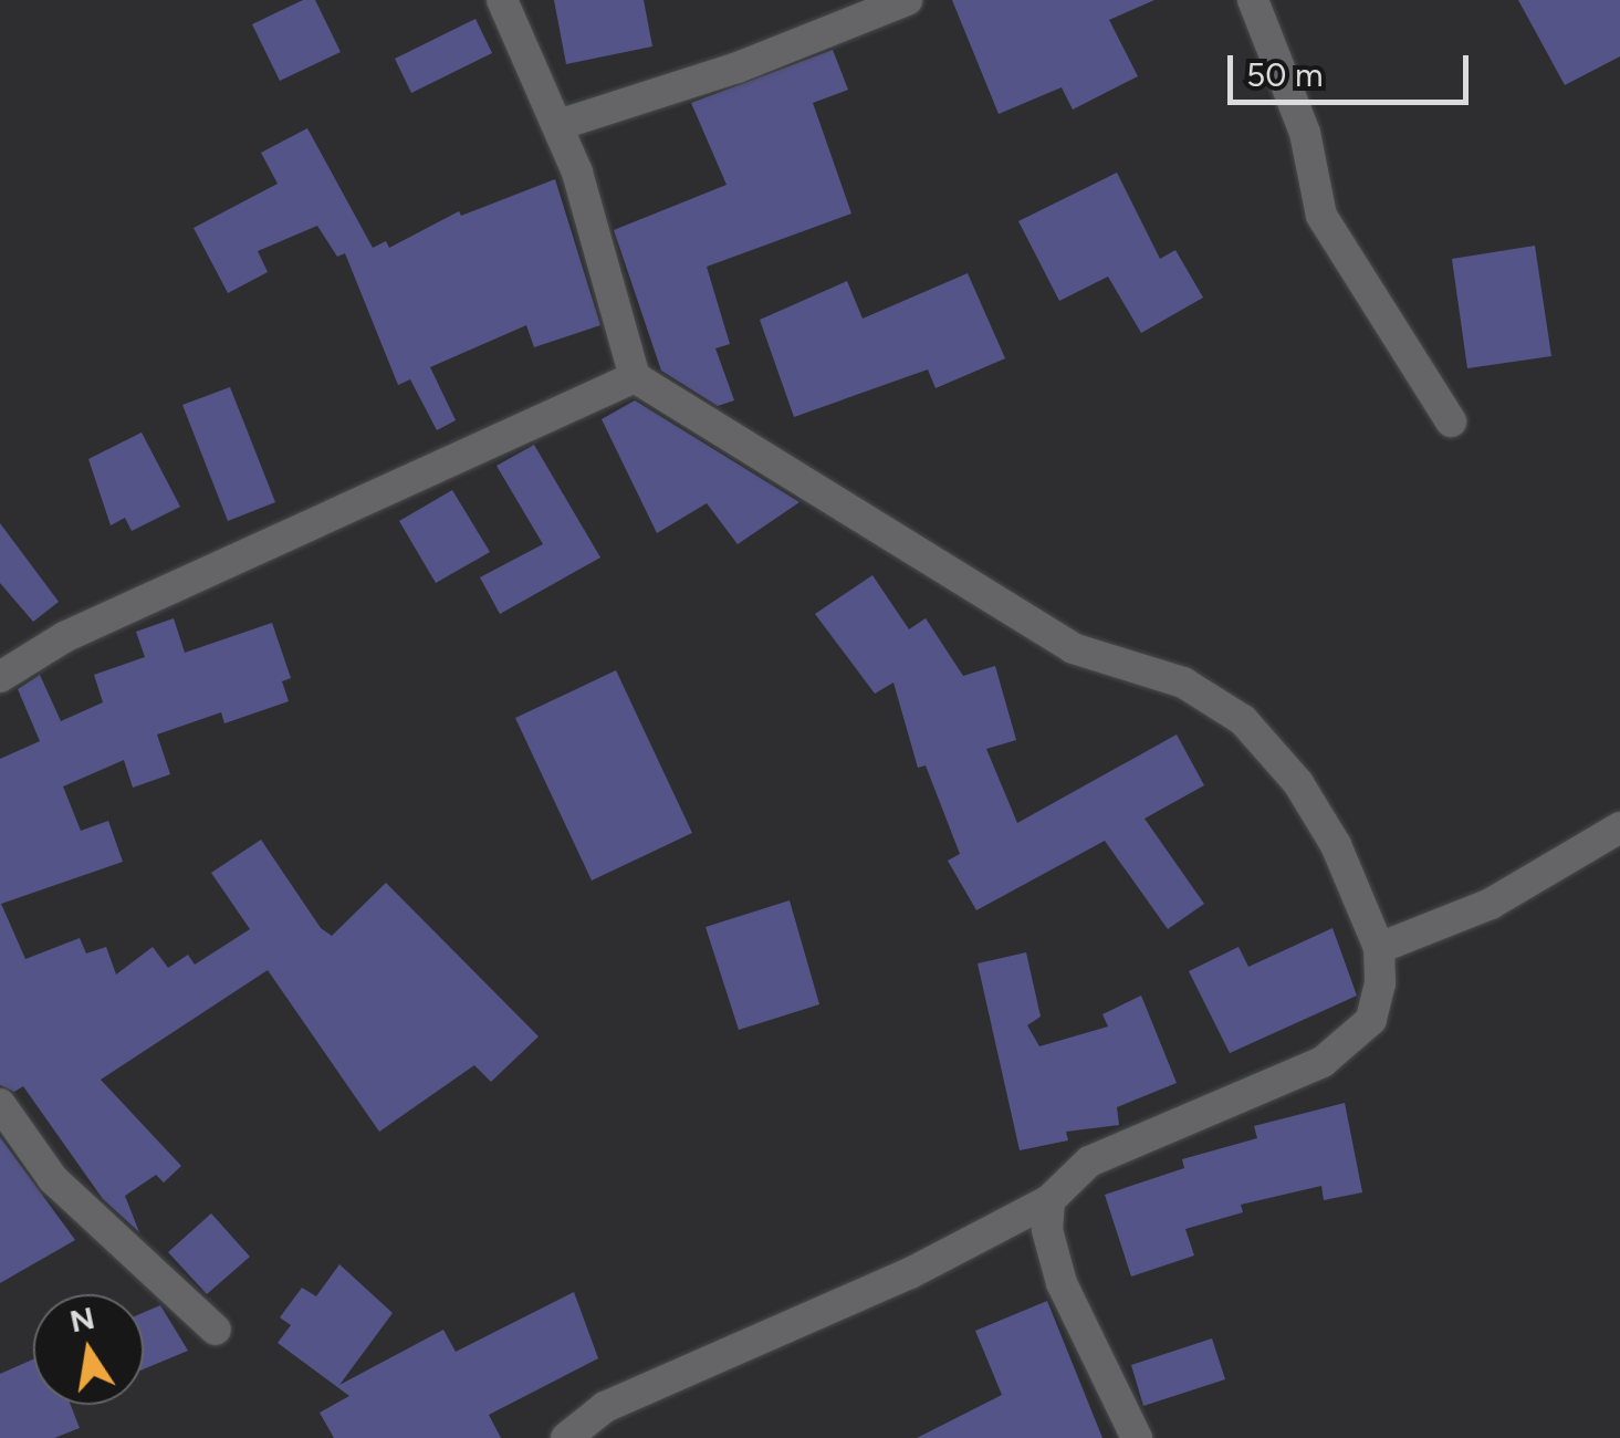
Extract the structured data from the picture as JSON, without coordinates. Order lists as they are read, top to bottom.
{
  "scale_bar": "50 m",
  "north": "top"
}
